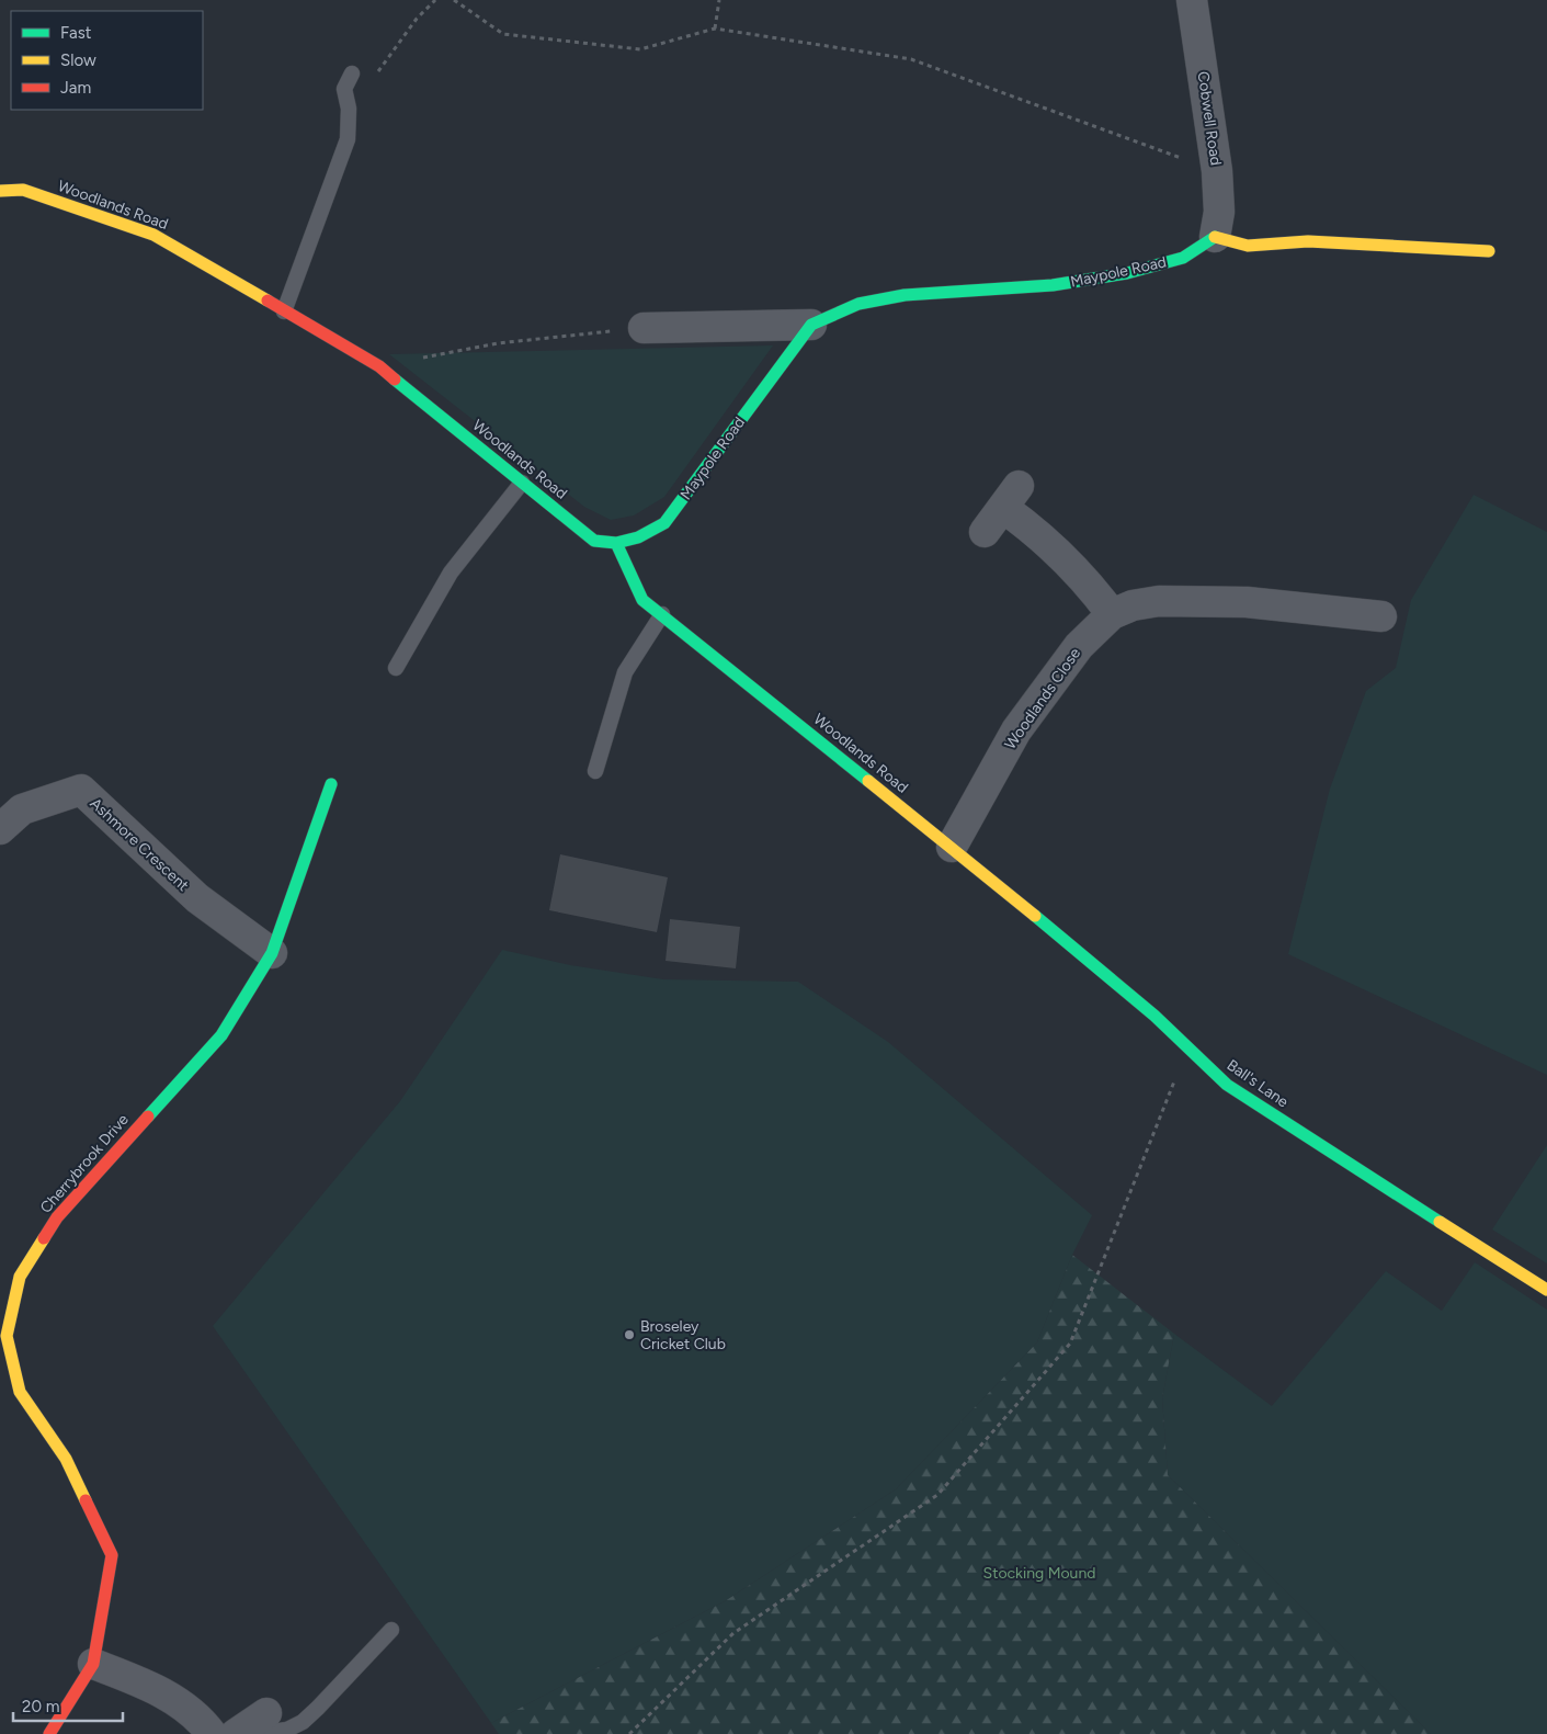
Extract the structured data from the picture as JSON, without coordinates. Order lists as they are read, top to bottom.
{
  "streets": {
    "street": [
      "Cobwell Road",
      "Woodlands Road",
      "Maypole Road",
      "Woodlands Close",
      "Ashmore Crescent",
      "Ball's Lane",
      "Cherrybrook Drive"
    ]
  },
  "crossings": [
    ["Cobwell Road", "Maypole Road"],
    ["Woodlands Road", "Maypole Road"],
    ["Woodlands Road", "Woodlands Close"],
    ["Woodlands Road", "Ball's Lane"],
    ["Woodlands Close", "Ball's Lane"],
    ["Ashmore Crescent", "Cherrybrook Drive"]
  ],
  "parks": ["Stocking Mound"],
  "places": ["Broseley Cricket Club"],
  "legend": ["Fast", "Slow", "Jam"],
  "scale_bar": "20 m"
}
